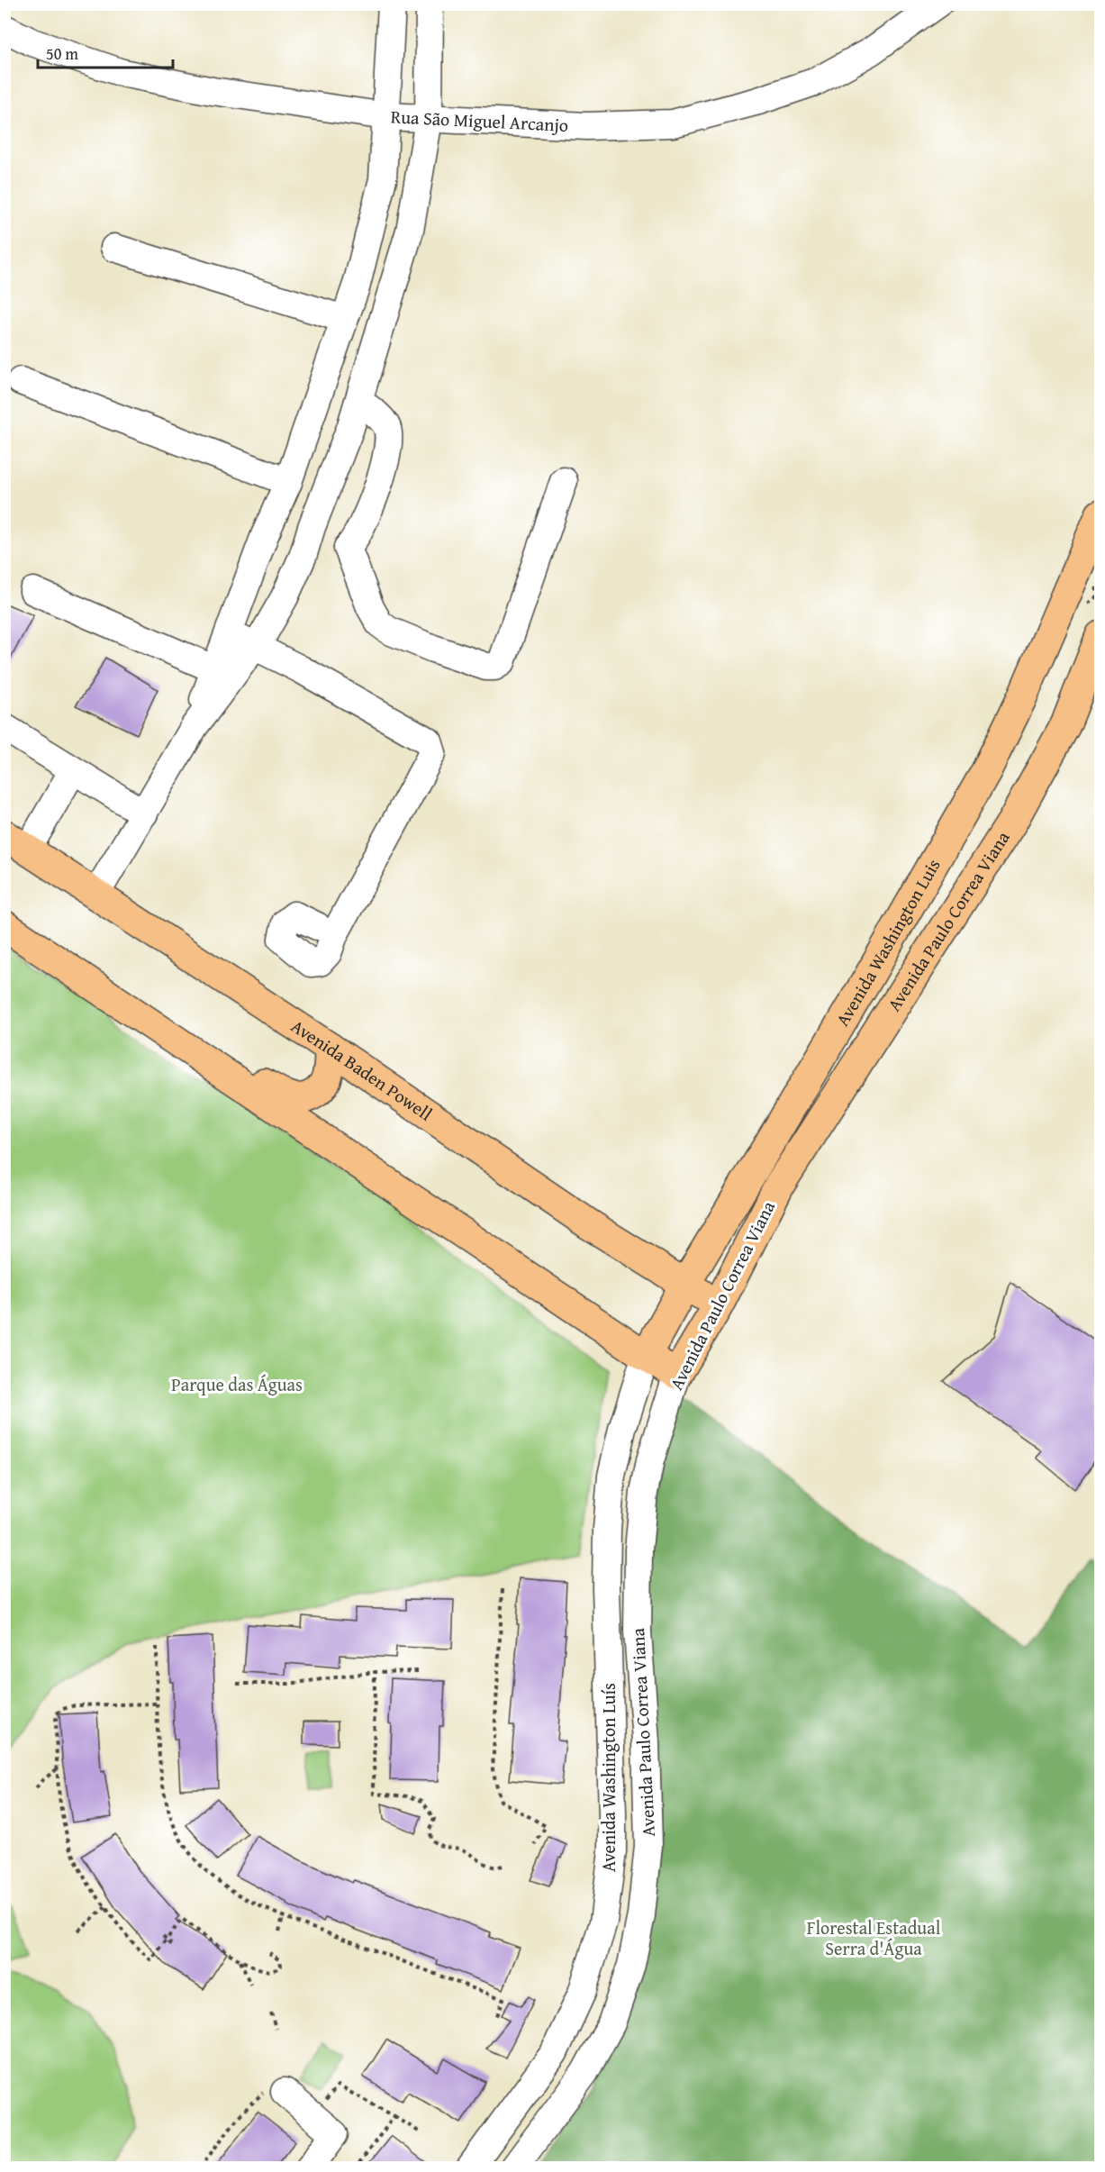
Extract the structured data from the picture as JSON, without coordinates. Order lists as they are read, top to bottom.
{
  "streets": {
    "main road": ["Avenida Paulo Correa Viana", "Avenida Washington Luis", "Avenida Baden Powell"],
    "street": ["Rua São Miguel Arcanjo", "Avenida Washington Luís"]
  },
  "crossings": [
    ["Avenida Paulo Correa Viana", "Avenida Baden Powell"],
    ["Avenida Washington Luis", "Avenida Baden Powell"],
    ["Avenida Washington Luis", "Avenida Washington Luís"]
  ],
  "parks": ["Parque das Águas", "Florestal Estadual Serra d'Água"],
  "scale_bar": "50 m"
}
